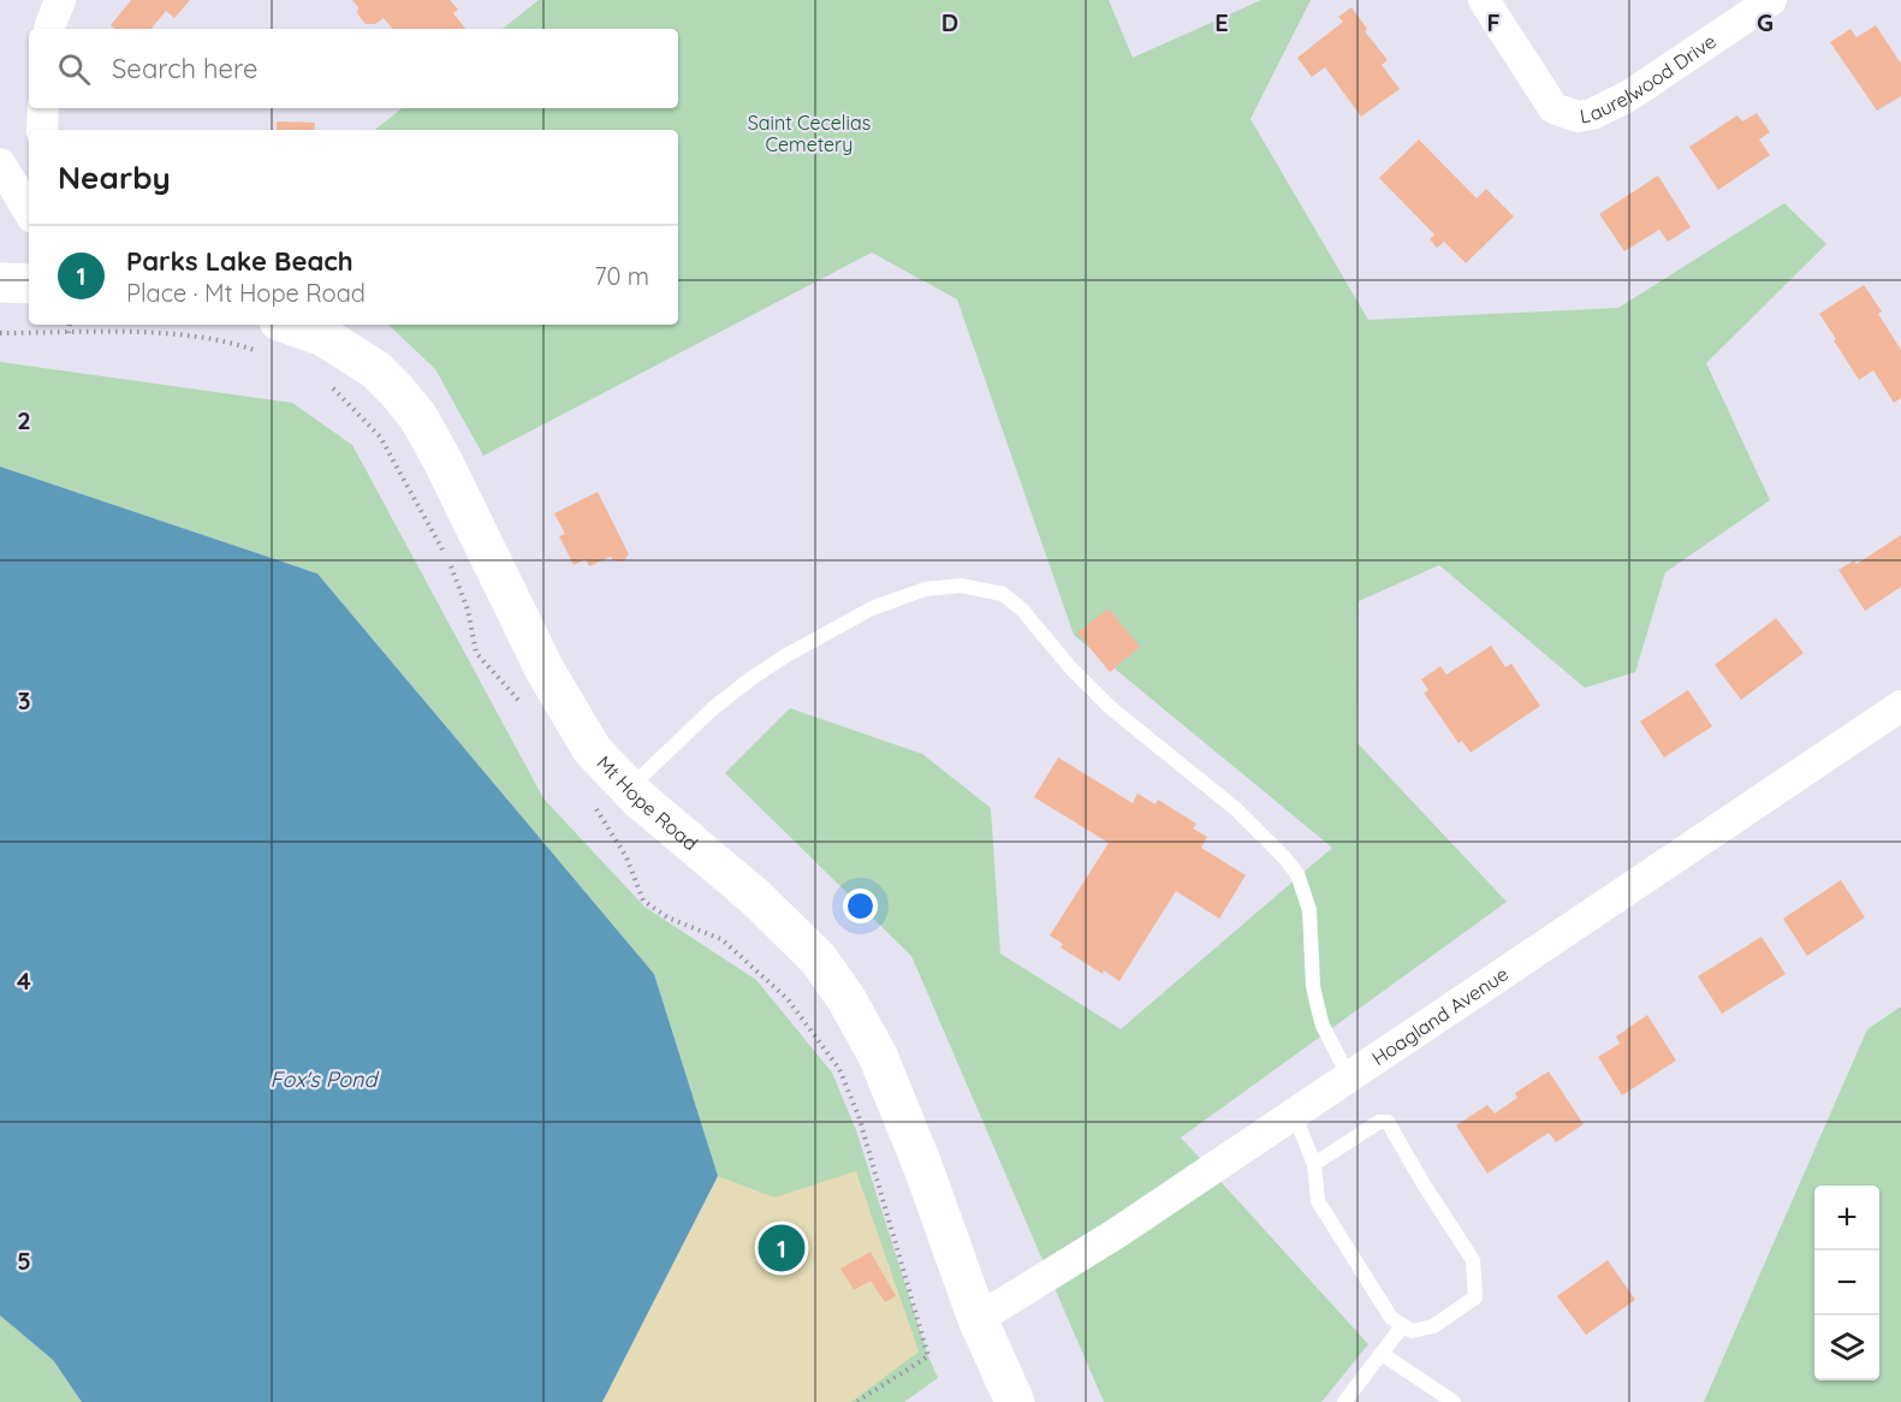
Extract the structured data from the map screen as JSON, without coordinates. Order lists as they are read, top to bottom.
{
  "streets": {
    "street": ["Laurelwood Drive", "Mt Hope Road", "Hoagland Avenue"]
  },
  "crossings": [
    ["Mt Hope Road", "Hoagland Avenue"]
  ],
  "water": ["Fox's Pond"],
  "parks": ["Saint Cecelias Cemetery"],
  "page": {
    "search": "Search here",
    "heading": "Nearby",
    "list": [
      {
        "mark": "1",
        "name": "Parks Lake Beach",
        "note": "Place · Mt Hope Road",
        "value": "70 m"
      }
    ],
    "map_buttons": ["+", "−"],
    "pins": "1"
  },
  "grid": {
    "columns": [
      "D",
      "E",
      "F",
      "G"
    ],
    "rows": [
      "2",
      "3",
      "4",
      "5"
    ]
  }
}
